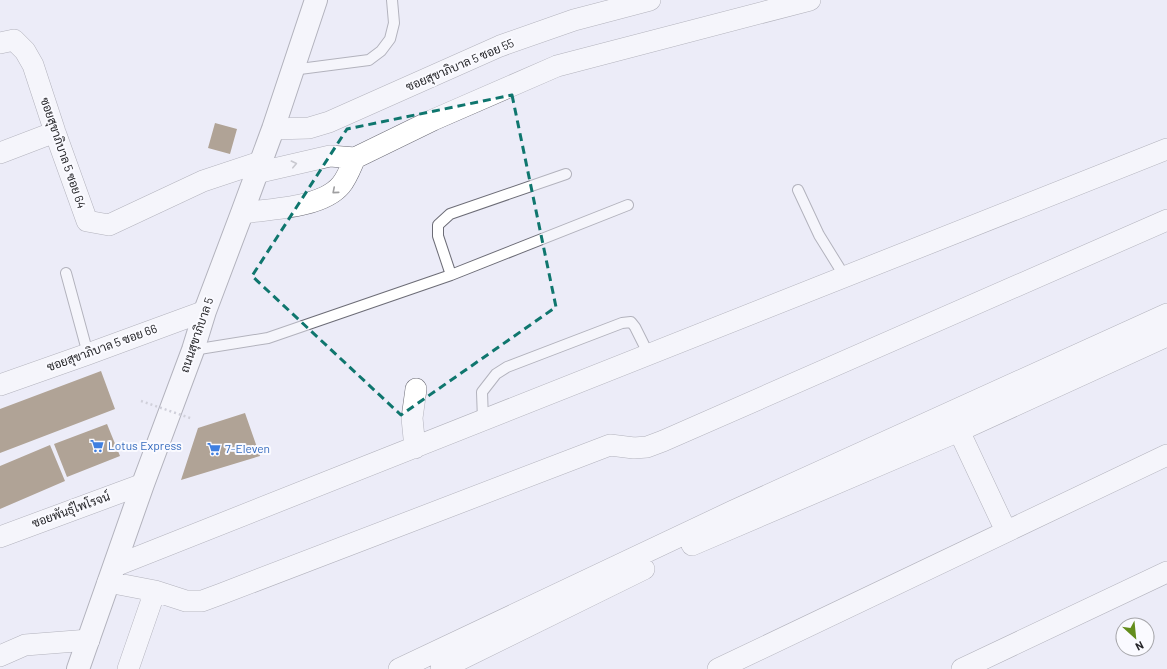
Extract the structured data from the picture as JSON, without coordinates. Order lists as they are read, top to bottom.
{
  "streets": {
    "main road": ["ถนนสุขาภิบาล 5"],
    "street": [
      "ซอยสุขาภิบาล 5 ซอย 55",
      "ซอยสุขาภิบาล 5 ซอย 64",
      "ซอยสุขาภิบาล 5 ซอย 66",
      "ซอยพันธ์ุไพโรจน์"
    ]
  },
  "crossings": [
    ["ซอยสุขาภิบาล 5 ซอย 55", "ถนนสุขาภิบาล 5"],
    ["ซอยสุขาภิบาล 5 ซอย 64", "ถนนสุขาภิบาล 5"],
    ["ถนนสุขาภิบาล 5", "ซอยสุขาภิบาล 5 ซอย 66"],
    ["ถนนสุขาภิบาล 5", "ซอยพันธ์ุไพโรจน์"]
  ],
  "places": {
    "supermarket": ["Lotus Express", "7-Eleven"]
  },
  "north": "bottom right"
}
